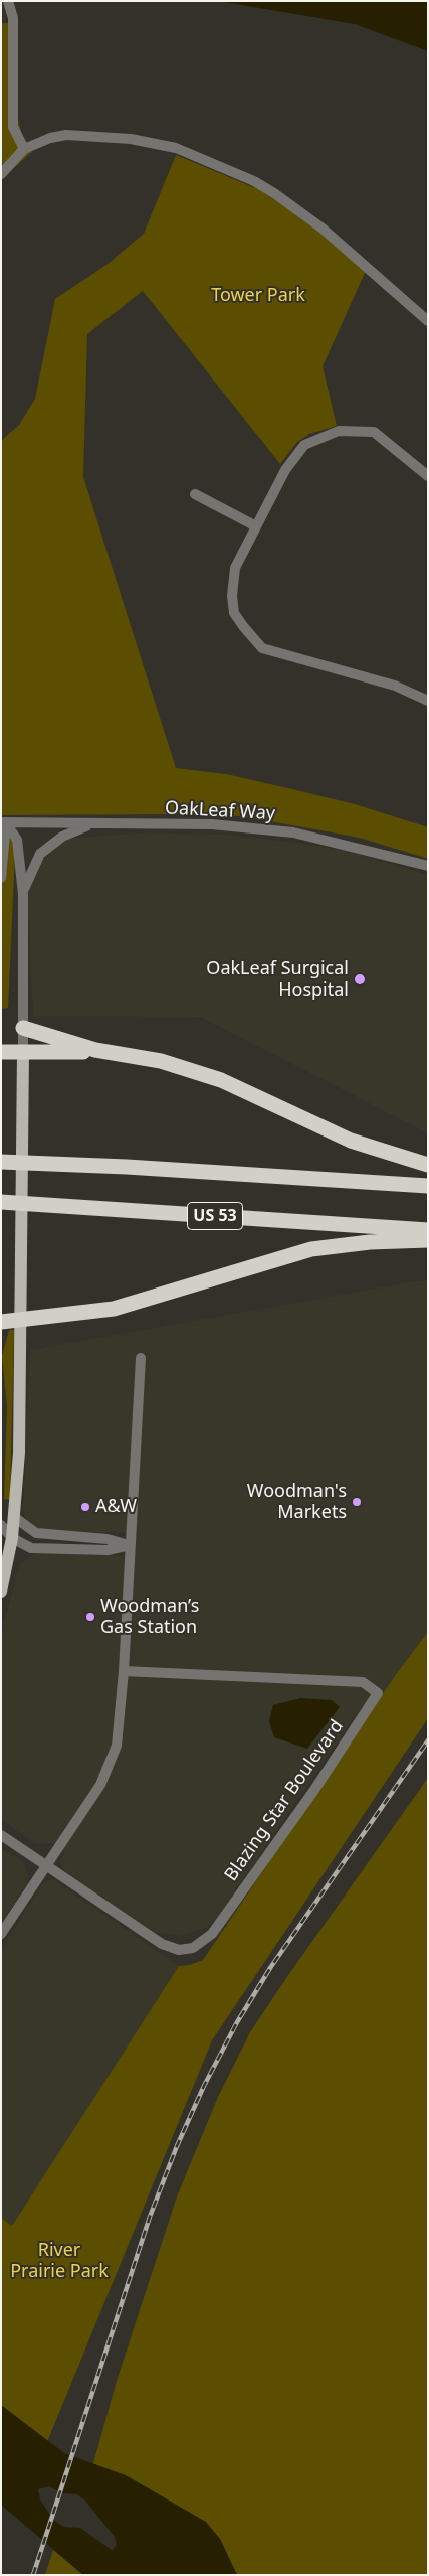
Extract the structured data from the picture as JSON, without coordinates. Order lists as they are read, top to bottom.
{
  "streets": {
    "highway": ["US 53"],
    "street": ["OakLeaf Way", "Blazing Star Boulevard"]
  },
  "parks": ["Tower Park", "River Prairie Park"],
  "places": [
    "OakLeaf Surgical Hospital",
    "Woodman's Markets",
    "A&W",
    "Woodman’s Gas Station"
  ]
}
